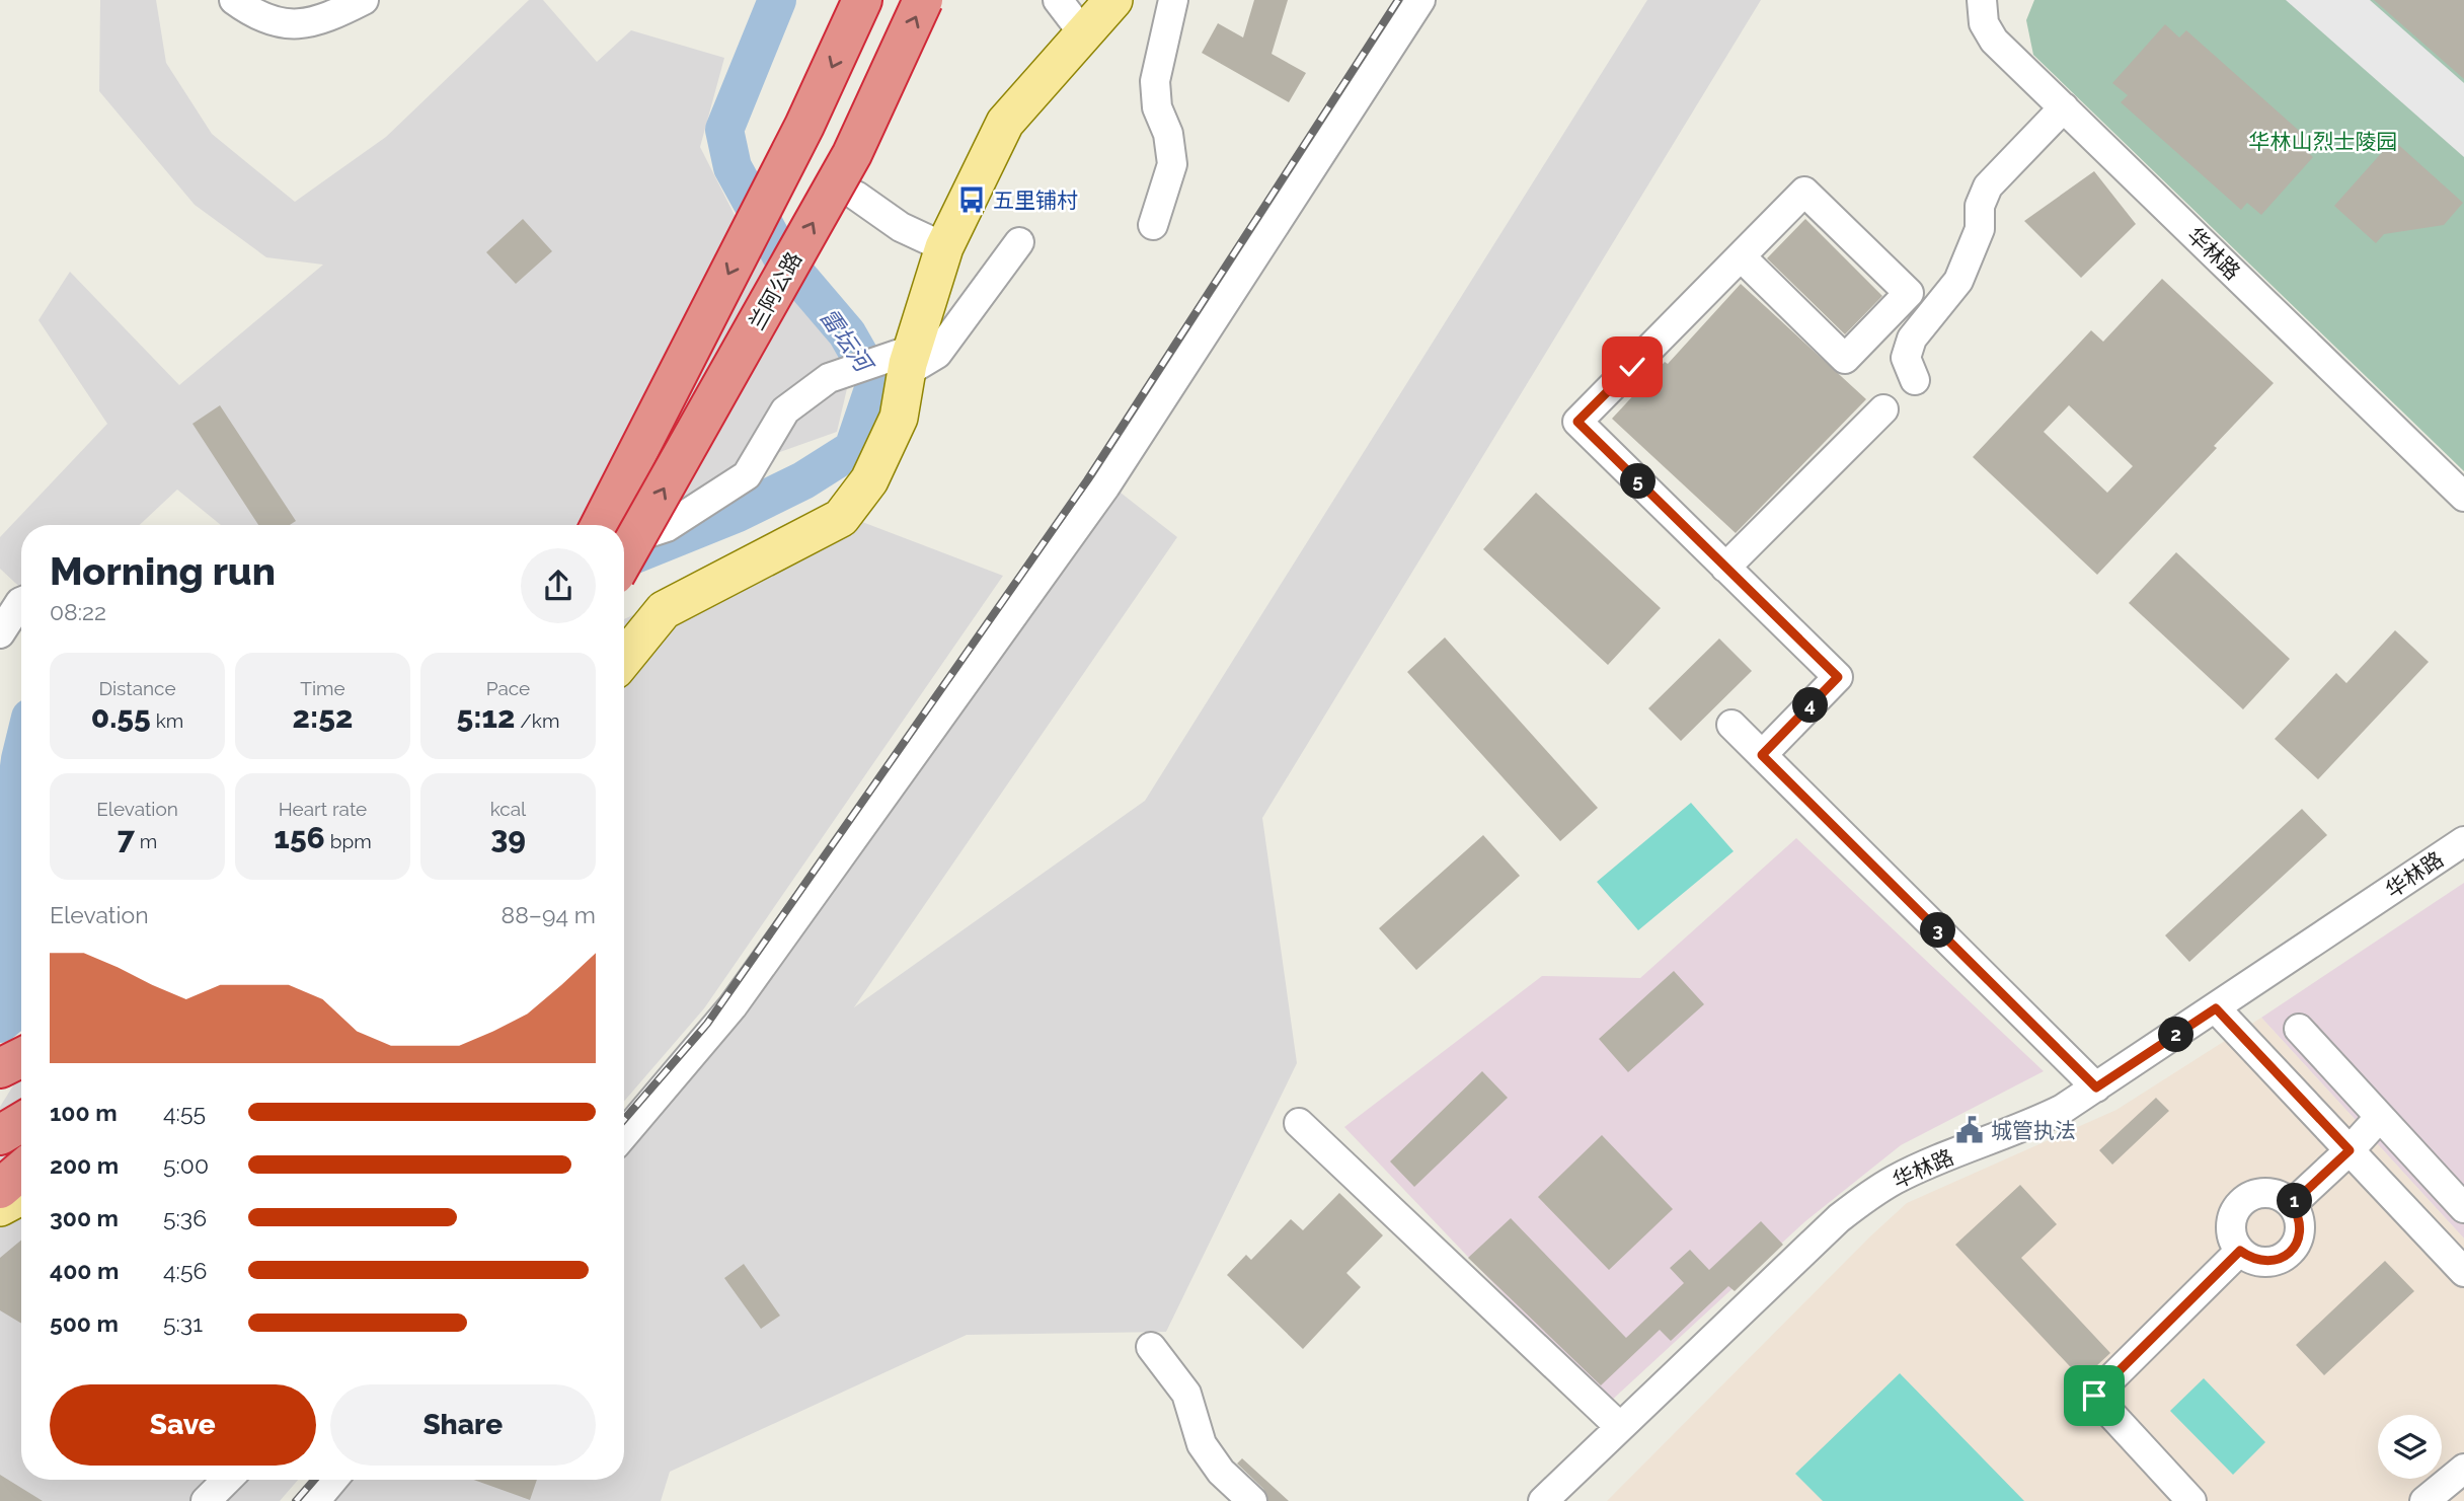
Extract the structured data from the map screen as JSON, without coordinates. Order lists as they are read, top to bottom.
{
  "streets": {
    "highway": ["兰阿公路"],
    "street": ["华林路"]
  },
  "water": ["雷坛河"],
  "parks": ["华林山烈士陵园"],
  "places": {
    "bus stop": ["五里铺村"],
    "public building": ["城管执法"]
  },
  "page": {
    "pins": [
      "5",
      "4",
      "3",
      "2",
      "1"
    ],
    "heading": ["Morning run", "08:22"],
    "stats": [
      ["Distance", "0.55 km"],
      ["Time", "2:52"],
      ["Pace", "5:12 /km"],
      ["Elevation", "7 m"],
      ["Heart rate", "156 bpm"],
      ["kcal", "39"]
    ],
    "chart": ["Elevation", "88–94 m"],
    "list": [
      {
        "name": "100 m",
        "note": "4:55"
      },
      {
        "name": "200 m",
        "note": "5:00"
      },
      {
        "name": "300 m",
        "note": "5:36"
      },
      {
        "name": "400 m",
        "note": "4:56"
      },
      {
        "name": "500 m",
        "note": "5:31"
      }
    ],
    "buttons": ["Save", "Share"]
  }
}
